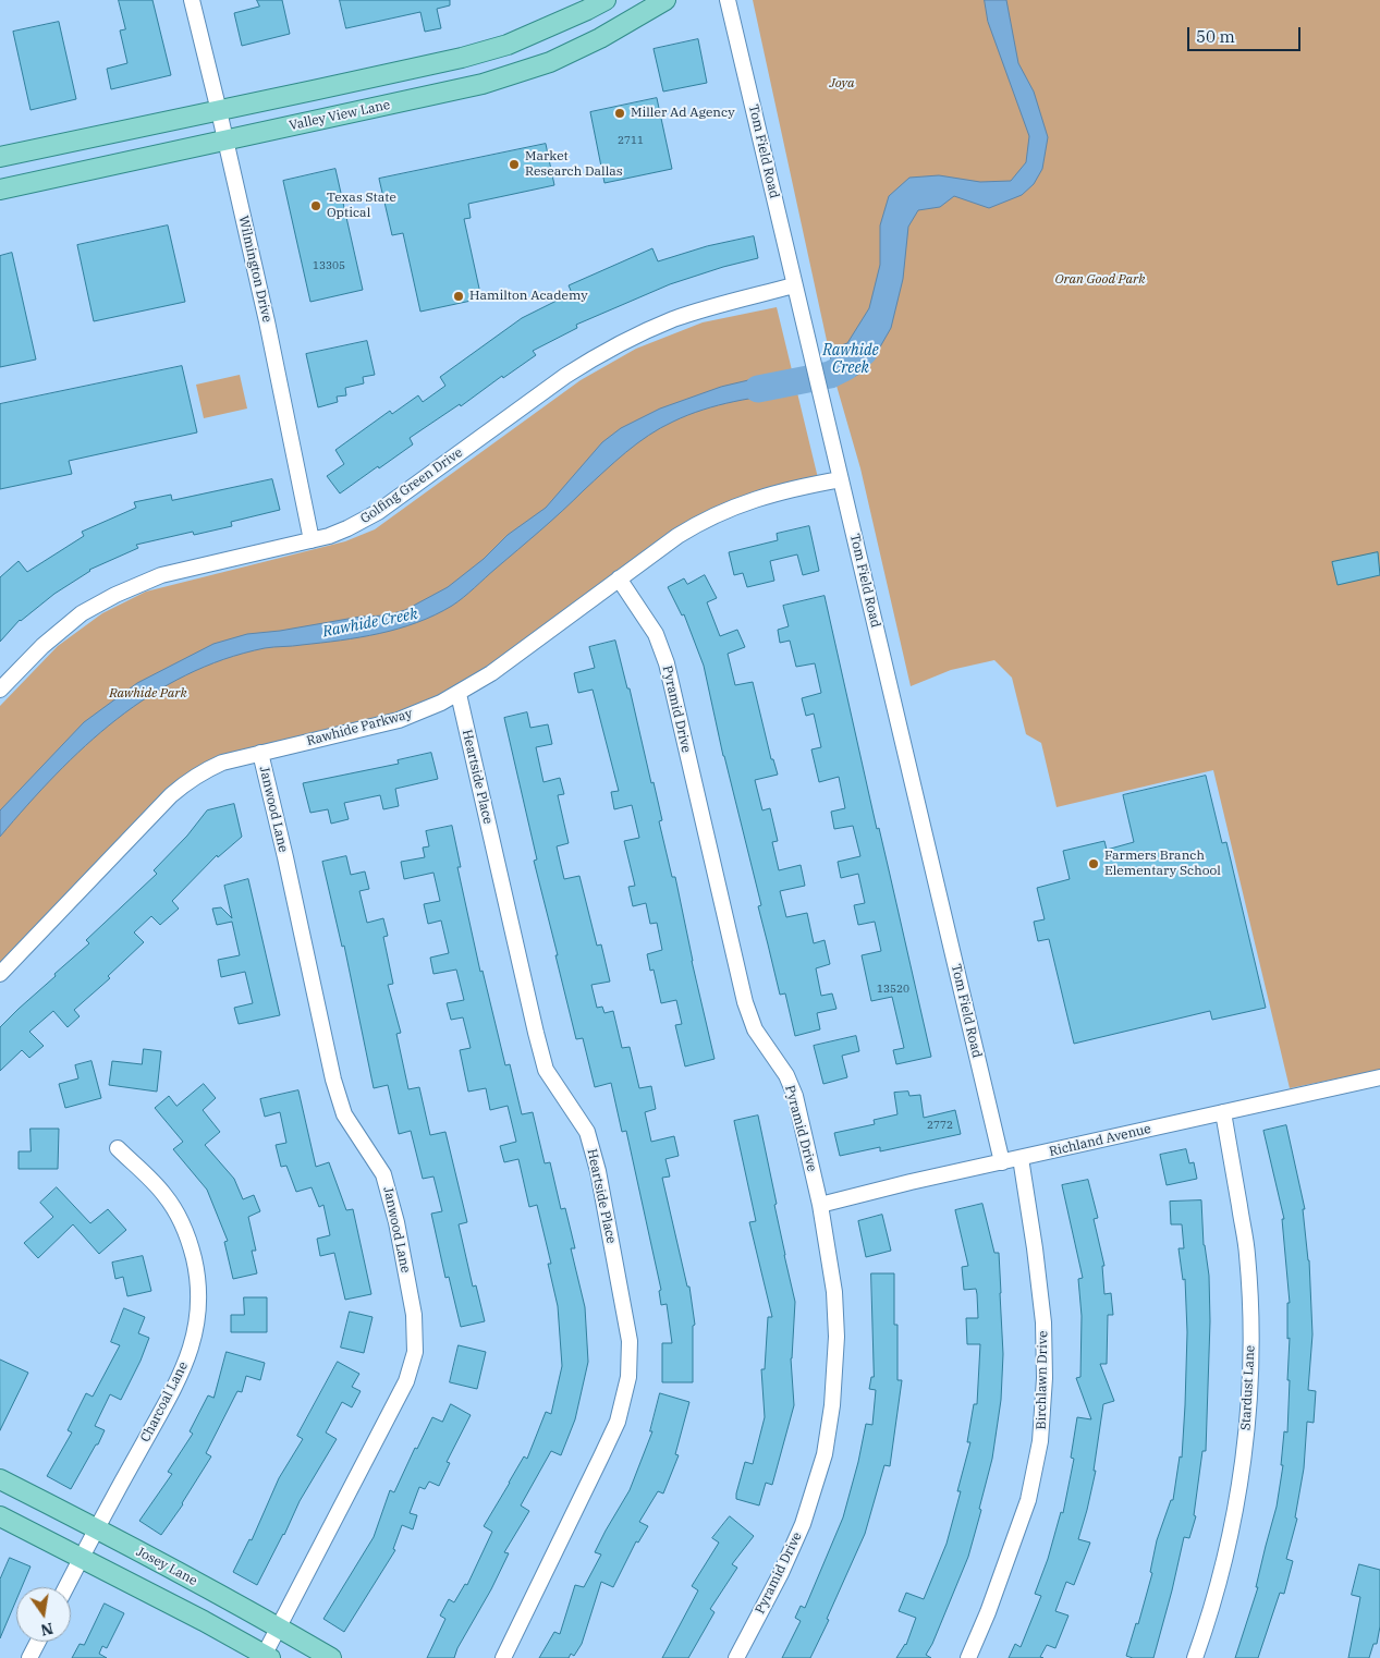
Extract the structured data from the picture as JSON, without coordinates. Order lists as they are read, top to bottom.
{
  "streets": {
    "main road": ["Valley View Lane", "Josey Lane"],
    "street": [
      "Tom Field Road",
      "Wilmington Drive",
      "Golfing Green Drive",
      "Pyramid Drive",
      "Rawhide Parkway",
      "Heartside Place",
      "Janwood Lane",
      "Richland Avenue",
      "Birchlawn Drive",
      "Stardust Lane",
      "Charcoal Lane"
    ]
  },
  "crossings": [
    ["Valley View Lane", "Wilmington Drive"],
    ["Tom Field Road", "Golfing Green Drive"],
    ["Tom Field Road", "Rawhide Parkway"],
    ["Tom Field Road", "Richland Avenue"],
    ["Wilmington Drive", "Golfing Green Drive"],
    ["Pyramid Drive", "Rawhide Parkway"],
    ["Pyramid Drive", "Richland Avenue"],
    ["Rawhide Parkway", "Heartside Place"],
    ["Rawhide Parkway", "Janwood Lane"],
    ["Janwood Lane", "Josey Lane"],
    ["Richland Avenue", "Birchlawn Drive"],
    ["Richland Avenue", "Stardust Lane"],
    ["Charcoal Lane", "Josey Lane"]
  ],
  "water": ["Rawhide Creek"],
  "parks": ["Joya", "Oran Good Park", "Rawhide Park"],
  "places": [
    "Miller Ad Agency",
    "Market Research Dallas",
    "Texas State Optical",
    "Hamilton Academy",
    "Farmers Branch Elementary School"
  ],
  "house_numbers": [
    "2711",
    "13305",
    "13520",
    "2772"
  ],
  "scale_bar": "50 m",
  "north": "bottom"
}
